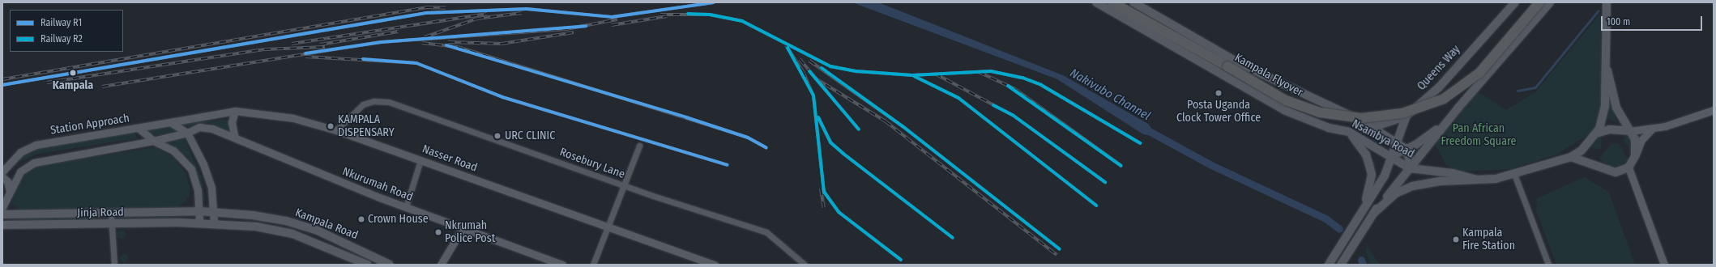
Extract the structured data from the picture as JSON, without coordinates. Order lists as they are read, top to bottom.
{
  "streets": {
    "highway": ["Kampala Flyover"],
    "main road": [
      "Queens Way",
      "Nsambya Road",
      "Jinja Road",
      "Kampala Road"
    ],
    "street": [
      "Station Approach",
      "Nasser Road",
      "Rosebury Lane",
      "Nkurumah Road"
    ]
  },
  "crossings": [
    ["Queens Way", "Nsambya Road"],
    ["Station Approach", "Nasser Road"],
    ["Nasser Road", "Rosebury Lane"],
    ["Jinja Road", "Kampala Road"]
  ],
  "water": ["Nakivubo Channel"],
  "parks": ["Pan African Freedom Square"],
  "places": [
    "Kampala",
    "Posta Uganda Clock Tower Office",
    "KAMPALA DISPENSARY",
    "URC CLINIC",
    "Crown House",
    "Nkrumah Police Post",
    "Kampala Fire Station"
  ],
  "lines": ["rail line R1", "rail line R2"],
  "legend": ["Railway R1", "Railway R2"],
  "scale_bar": "100 m"
}
